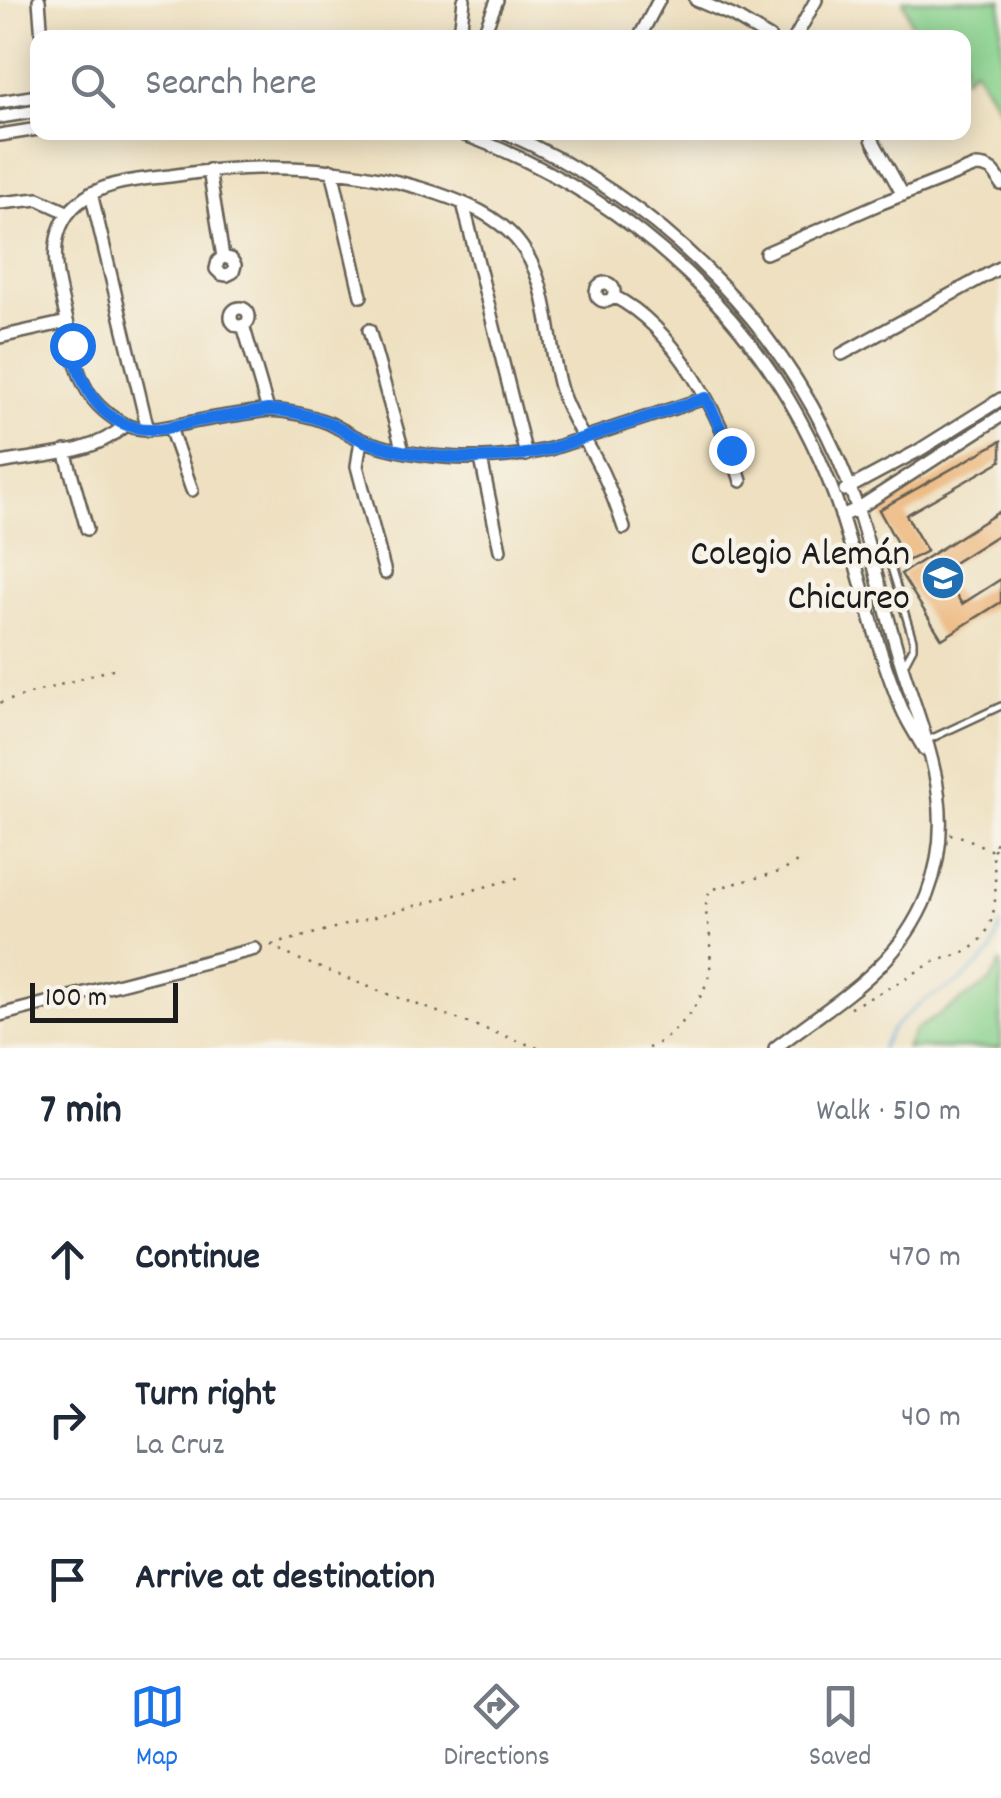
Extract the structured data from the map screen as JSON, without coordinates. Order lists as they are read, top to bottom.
{
  "places": {
    "school or university": ["Colegio Alemán Chicureo"]
  },
  "scale_bar": "100 m",
  "page": {
    "search": "Search here",
    "scale": "100 m",
    "heading": ["7 min", "Walk · 510 m"],
    "list": [
      ["Continue", "470 m"],
      ["Turn right", "La Cruz", "40 m"],
      "Arrive at destination"
    ],
    "nav": ["Map", "Directions", "Saved"]
  }
}
